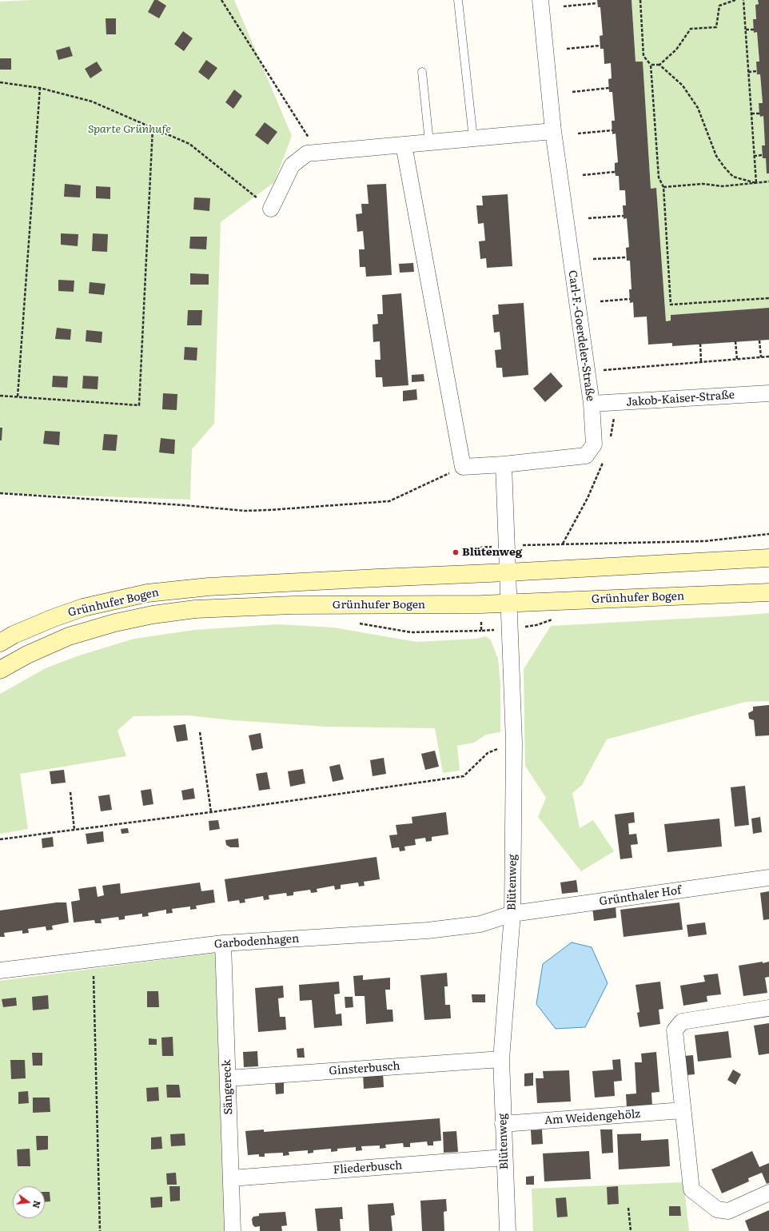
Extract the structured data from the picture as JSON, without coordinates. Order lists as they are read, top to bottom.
{
  "streets": {
    "main road": ["Grünhufer Bogen"],
    "street": [
      "Carl-F.-Goerdeler-Straße",
      "Jakob-Kaiser-Straße",
      "Blütenweg",
      "Grünthaler Hof",
      "Garbodenhagen",
      "Ginsterbusch",
      "Sängereck",
      "Am Weidengehölz",
      "Fliederbusch"
    ]
  },
  "crossings": [
    ["Carl-F.-Goerdeler-Straße", "Jakob-Kaiser-Straße"],
    ["Grünhufer Bogen", "Blütenweg"],
    ["Blütenweg", "Grünthaler Hof"],
    ["Blütenweg", "Garbodenhagen"],
    ["Blütenweg", "Ginsterbusch"],
    ["Blütenweg", "Am Weidengehölz"],
    ["Blütenweg", "Fliederbusch"],
    ["Grünthaler Hof", "Garbodenhagen"],
    ["Garbodenhagen", "Sängereck"],
    ["Ginsterbusch", "Sängereck"],
    ["Sängereck", "Fliederbusch"]
  ],
  "parks": ["Sparte Grünhufe"],
  "places": ["Blütenweg"],
  "north": "right"
}
